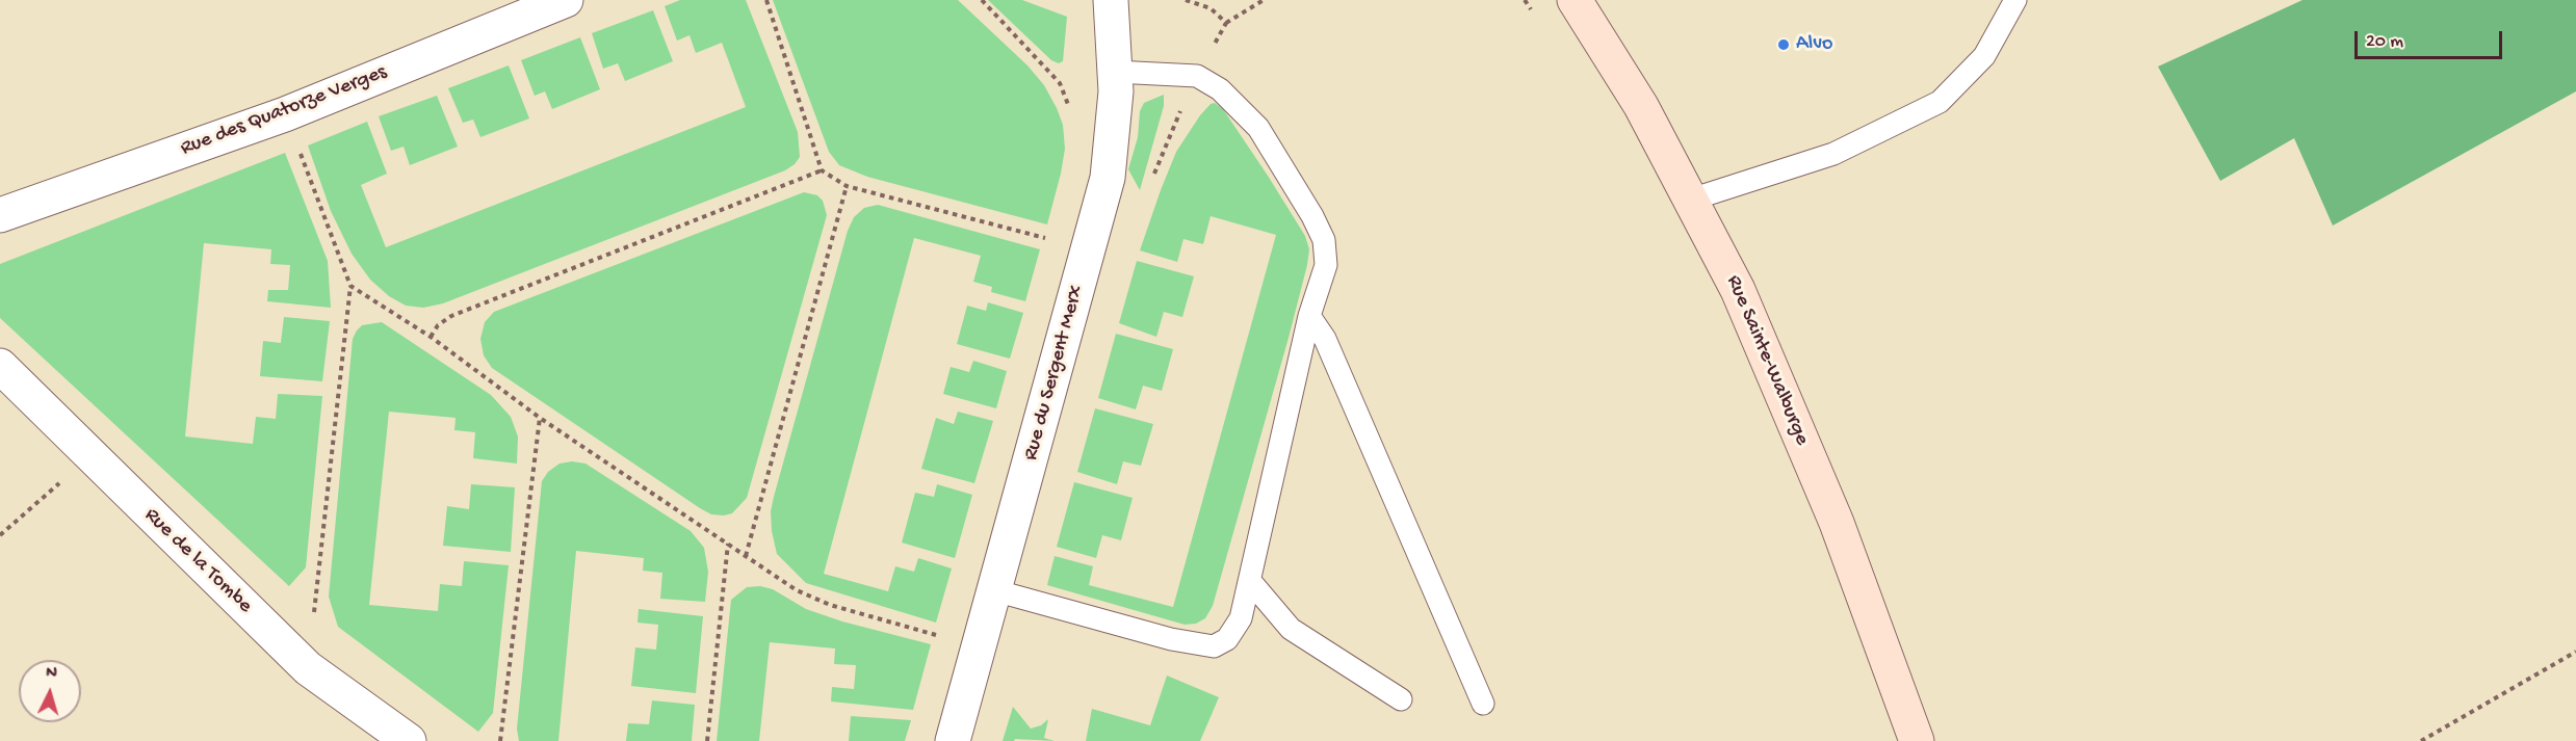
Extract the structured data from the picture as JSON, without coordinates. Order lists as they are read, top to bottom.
{
  "streets": {
    "main road": ["Rue Sainte-Walburge"],
    "street": ["Rue des Quatorze Verges", "Rue du Sergent Merx", "Rue de la Tombe"]
  },
  "places": ["Alvo"],
  "scale_bar": "20 m",
  "north": "top"
}
